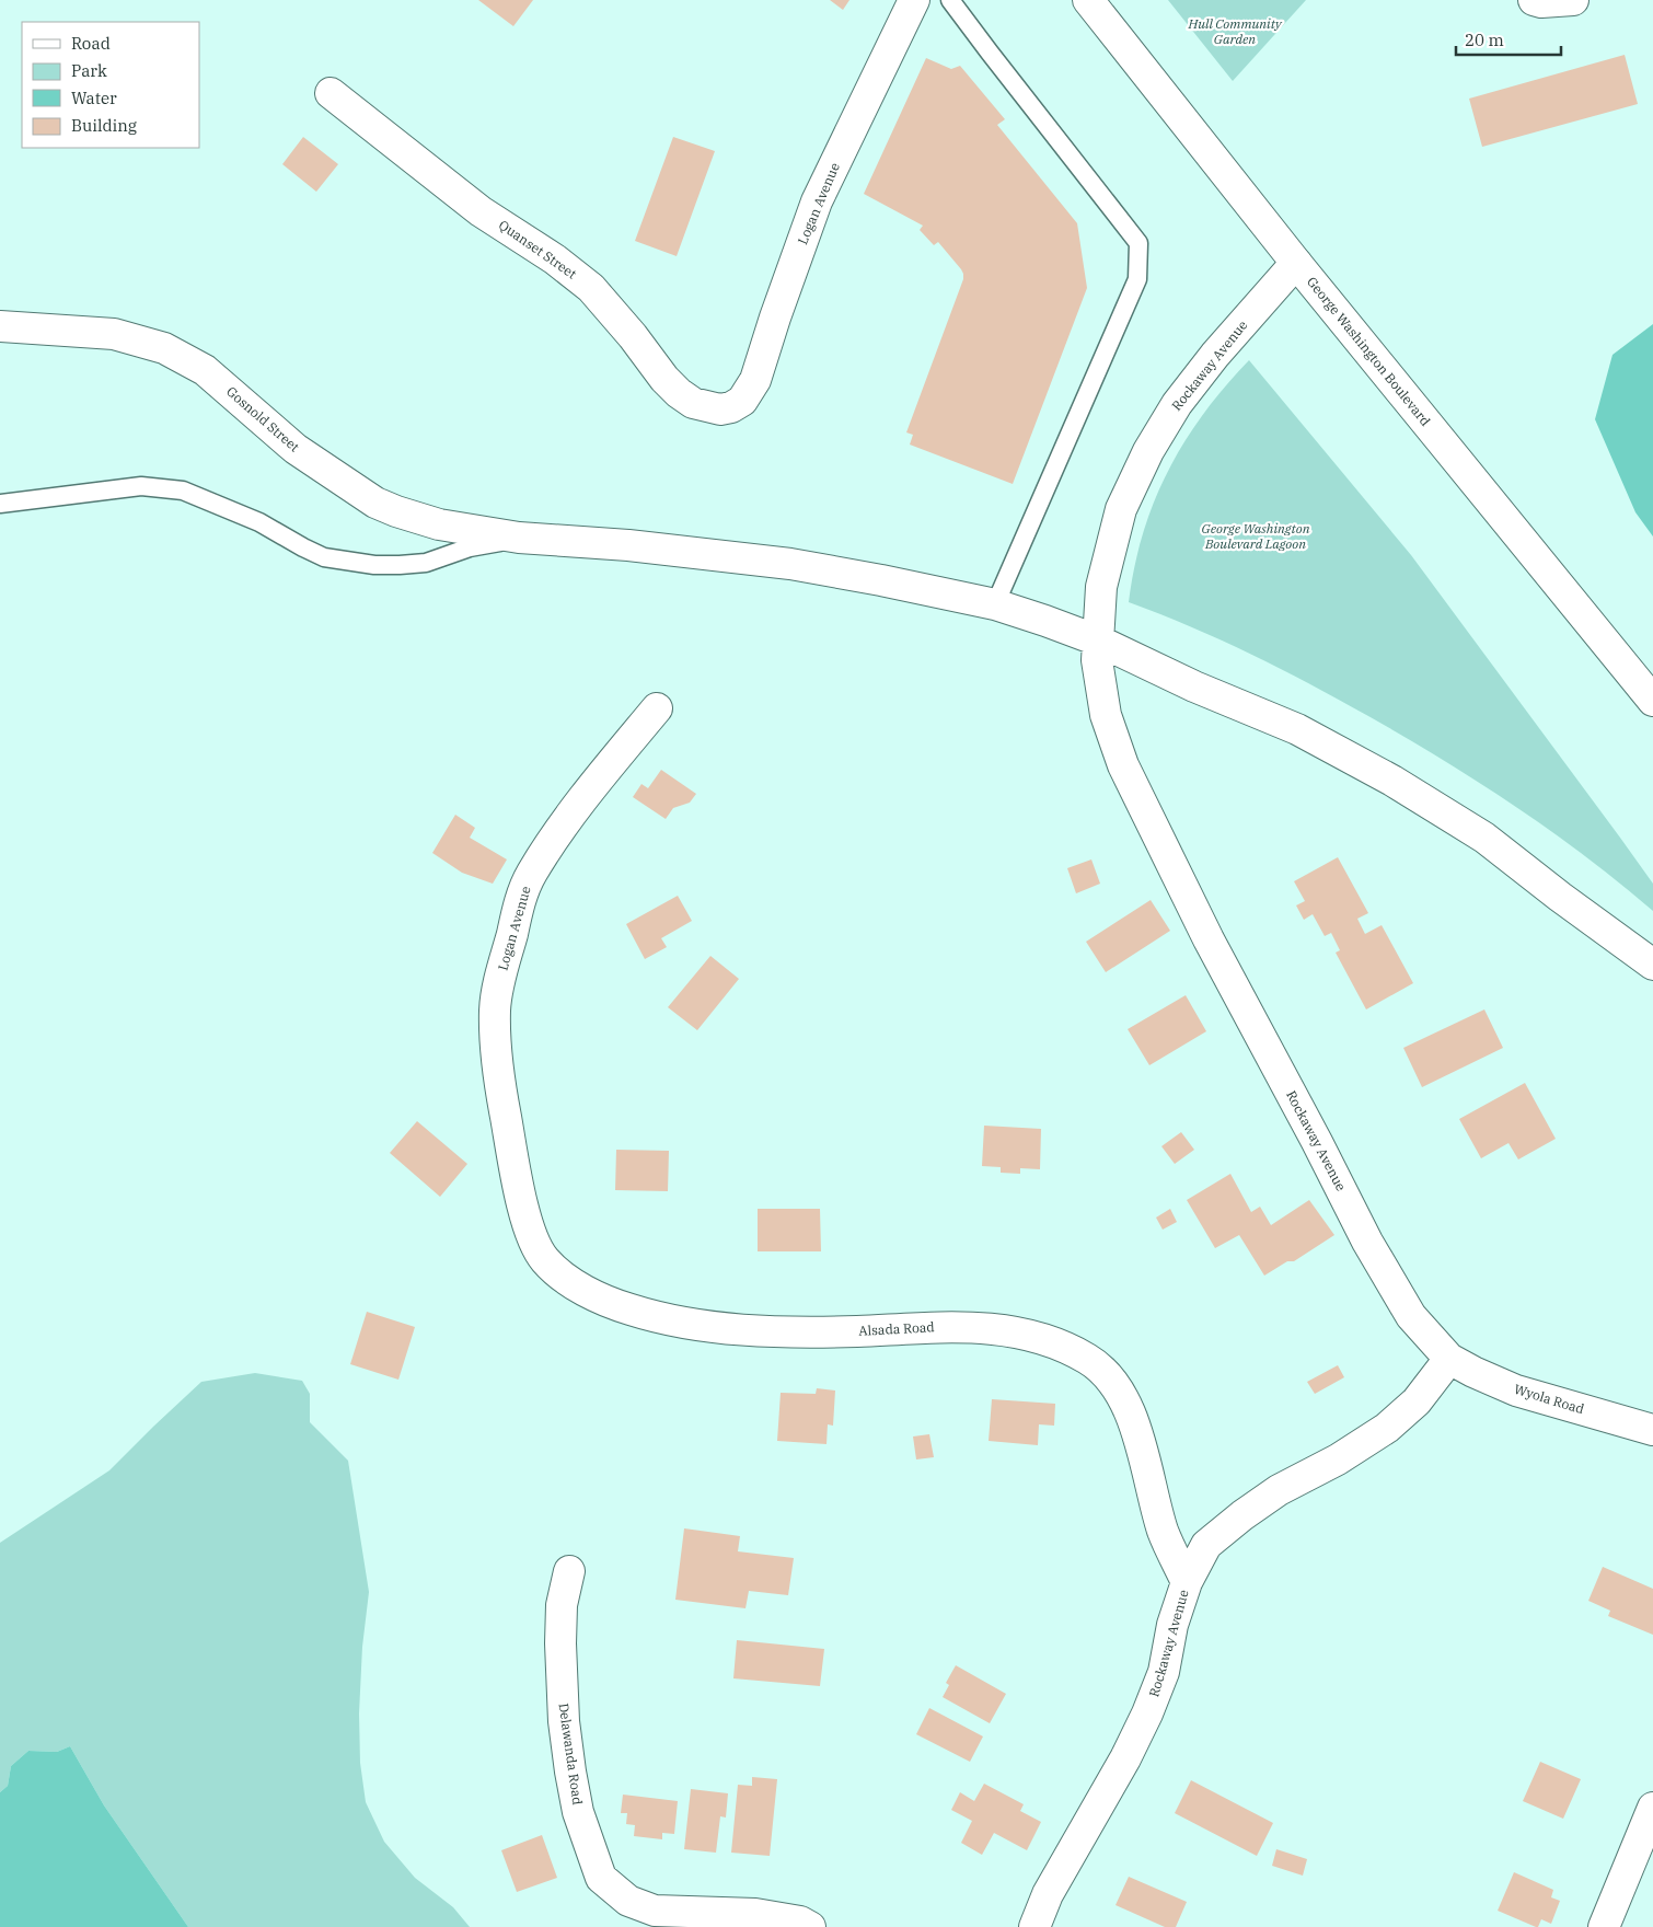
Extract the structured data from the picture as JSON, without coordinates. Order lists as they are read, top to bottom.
{
  "streets": {
    "street": [
      "Logan Avenue",
      "Quanset Street",
      "George Washington Boulevard",
      "Rockaway Avenue",
      "Gosnold Street",
      "Alsada Road",
      "Wyola Road",
      "Delawanda Road"
    ]
  },
  "crossings": [
    ["Logan Avenue", "Quanset Street"],
    ["Logan Avenue", "Alsada Road"],
    ["George Washington Boulevard", "Rockaway Avenue"],
    ["Rockaway Avenue", "Gosnold Street"],
    ["Rockaway Avenue", "Alsada Road"],
    ["Rockaway Avenue", "Wyola Road"]
  ],
  "parks": ["Hull Community Garden", "George Washington Boulevard Lagoon"],
  "legend": [
    "Road",
    "Park",
    "Water",
    "Building"
  ],
  "scale_bar": "20 m"
}
